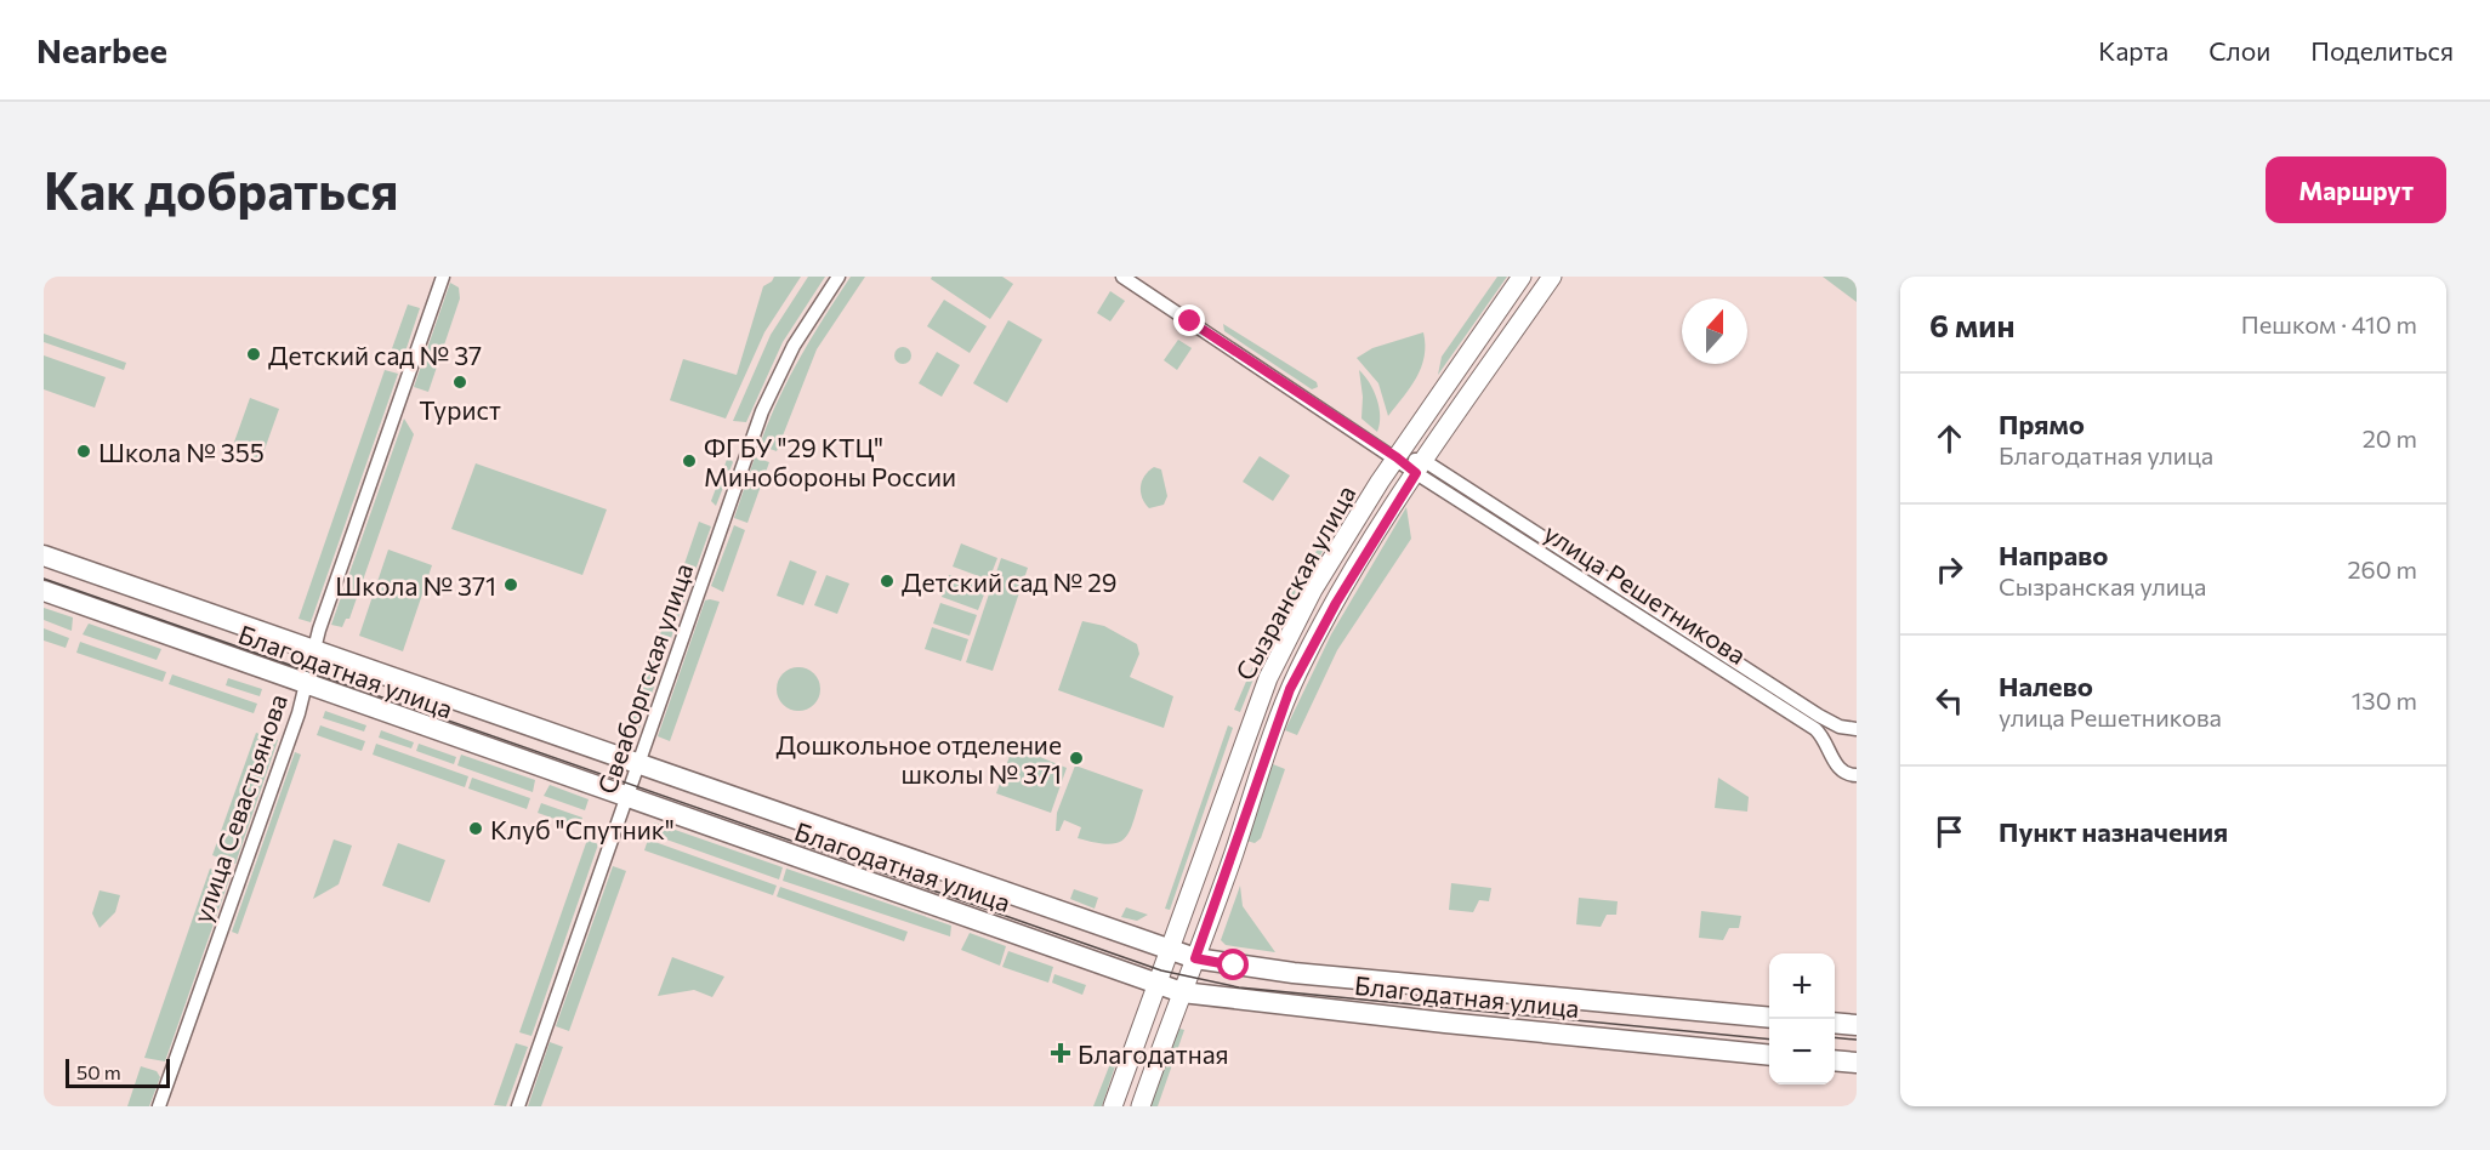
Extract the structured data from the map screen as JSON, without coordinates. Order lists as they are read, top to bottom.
{
  "streets": {
    "main road": ["Благодатная улица"],
    "street": [
      "Сызранская улица",
      "улица Решетникова",
      "Свеаборгская улица",
      "улица Севастьянова"
    ]
  },
  "crossings": [
    ["Сызранская улица", "улица Решетникова"],
    ["Сызранская улица", "Благодатная улица"],
    ["Благодатная улица", "Свеаборгская улица"],
    ["Благодатная улица", "улица Севастьянова"]
  ],
  "places": {
    "other": [
      "Детский сад № 37",
      "Турист",
      "Школа № 355",
      "ФГБУ \"29 КТЦ\" Минобороны России",
      "Детский сад № 29",
      "Школа № 371",
      "Дошкольное отделение школы № 371",
      "Клуб \"Спутник\""
    ],
    "health": ["Благодатная"]
  },
  "scale_bar": "50 m",
  "north": "top",
  "page": {
    "header": "Nearbee",
    "nav": ["Карта", "Слои", "Поделиться"],
    "buttons": "Маршрут",
    "title": "Как добраться",
    "heading": ["6 мин", "Пешком · 410 m"],
    "list": [
      ["Прямо", "Благодатная улица", "20 m"],
      ["Направо", "Сызранская улица", "260 m"],
      ["Налево", "улица Решетникова", "130 m"],
      "Пункт назначения"
    ],
    "map_buttons": ["+", "−"],
    "scale": "50 m"
  }
}
